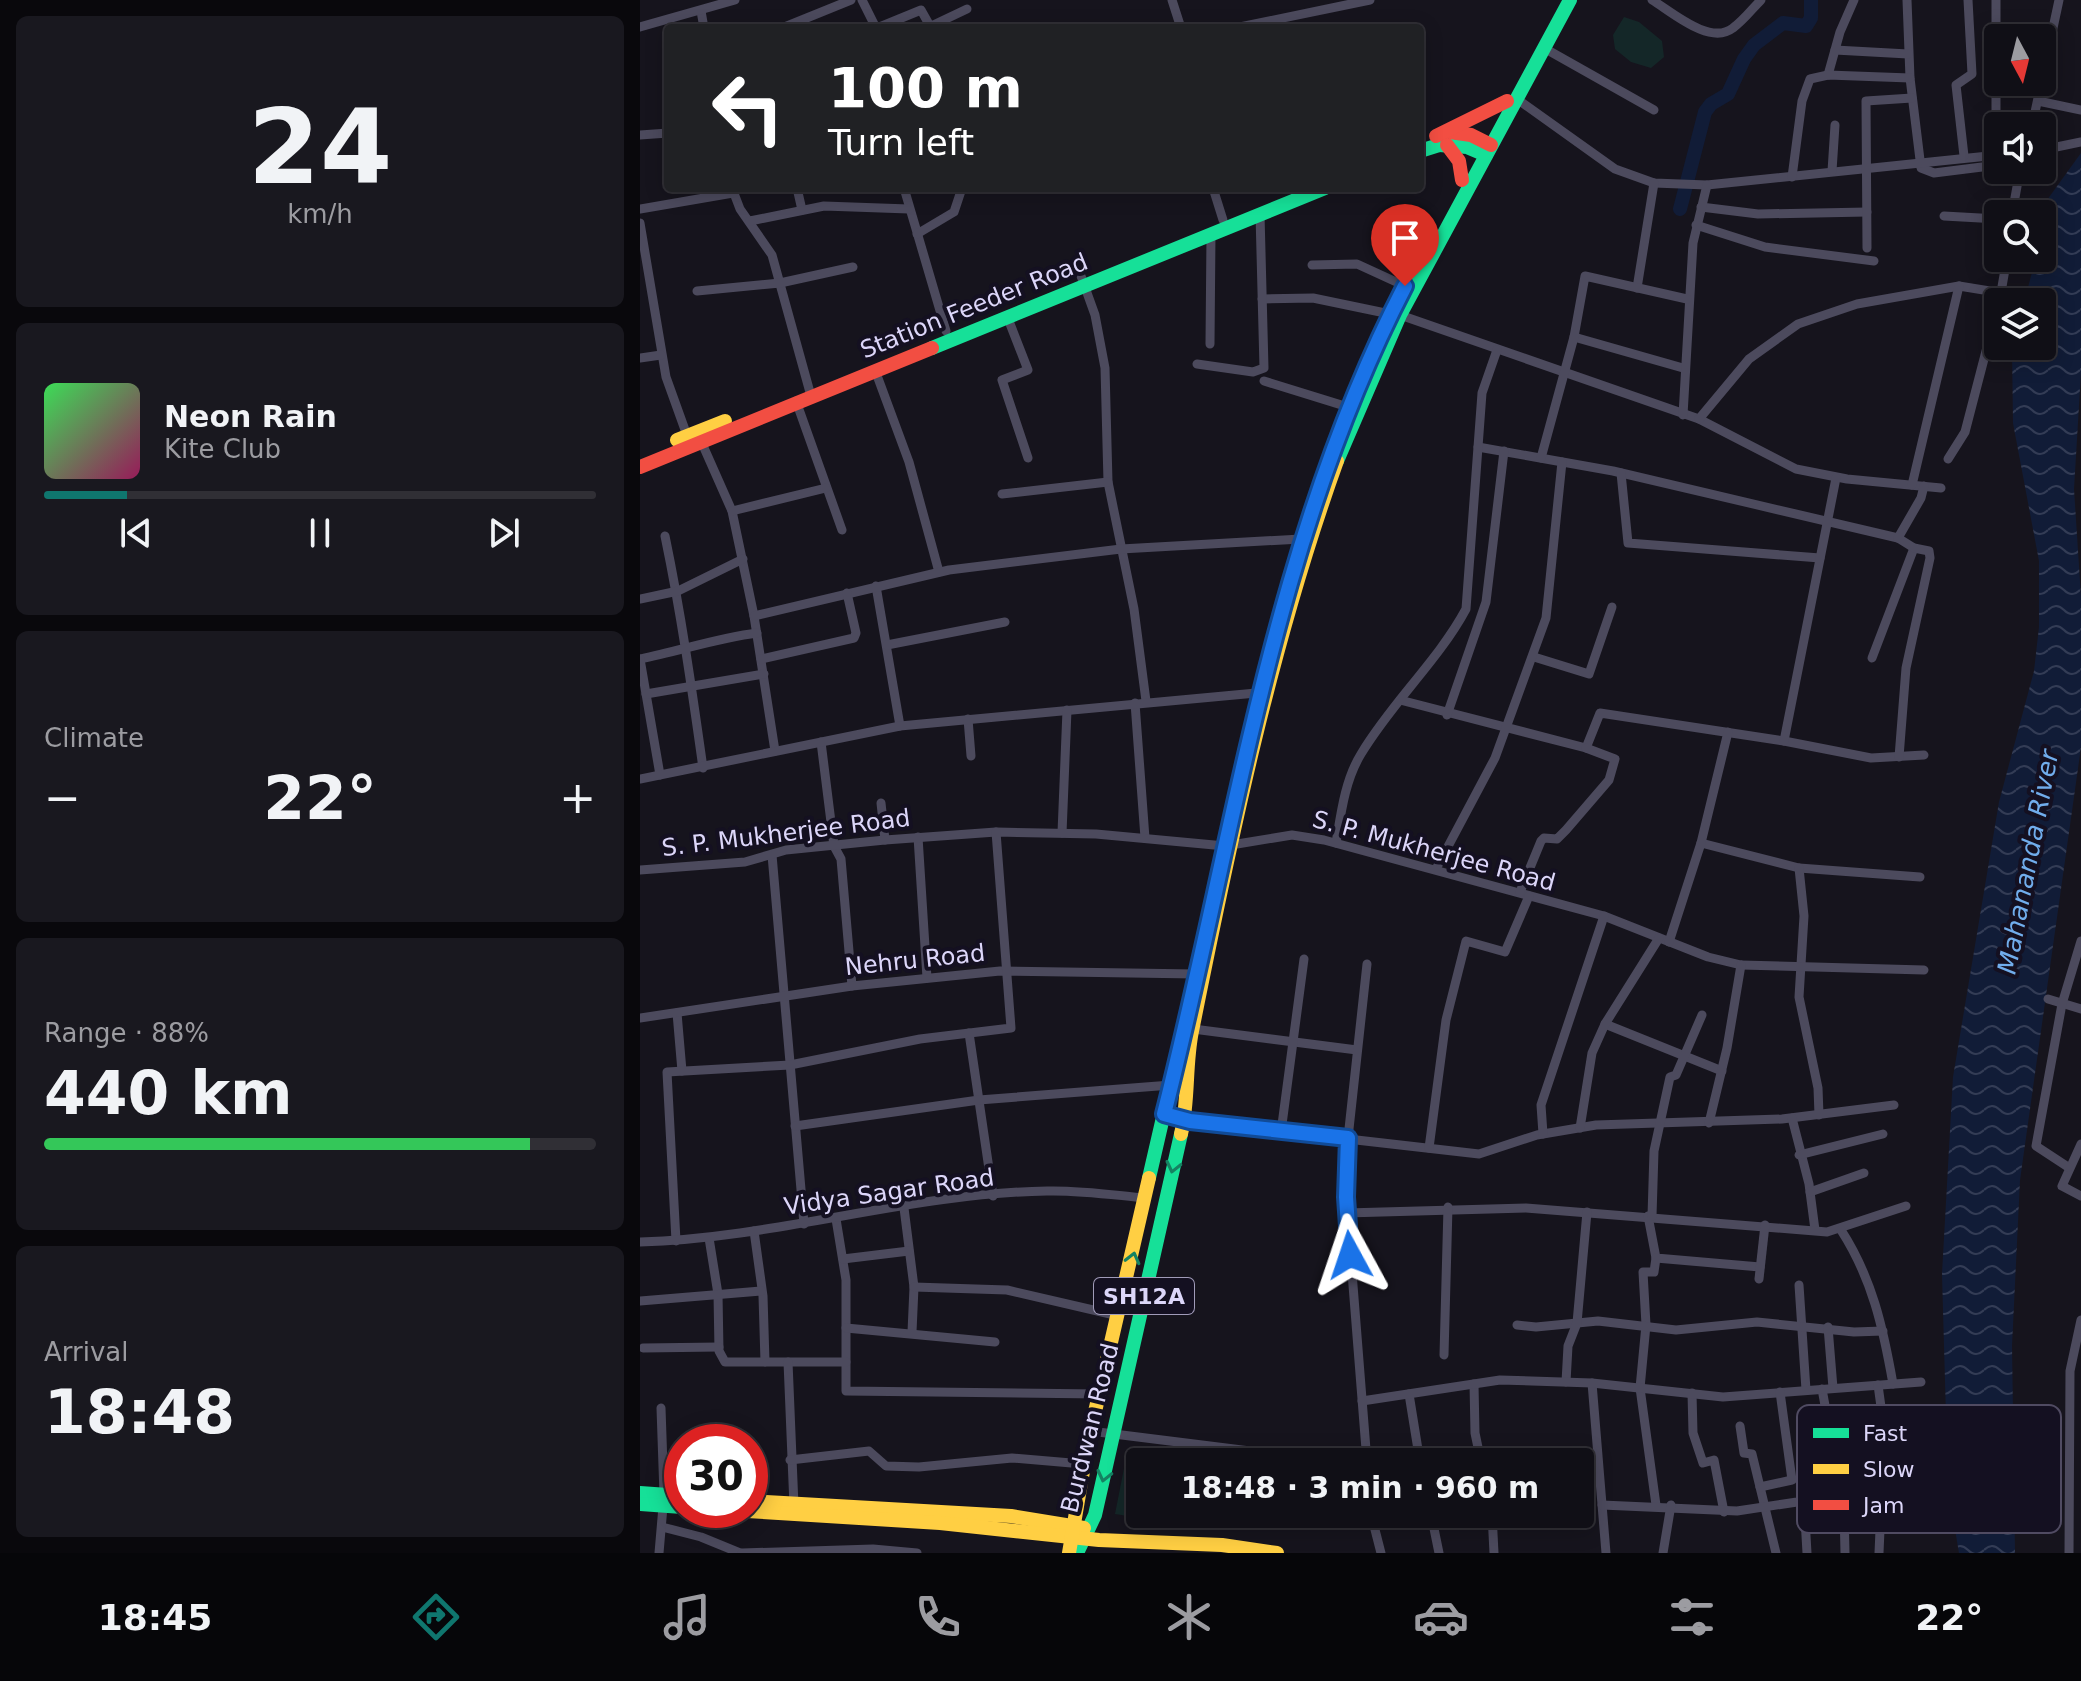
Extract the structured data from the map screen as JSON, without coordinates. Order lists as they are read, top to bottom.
{
  "streets": {
    "main road": ["Station Feeder Road", "SH12A", "Burdwan Road"],
    "street": ["S. P. Mukherjee Road", "Nehru Road", "Vidya Sagar Road"]
  },
  "crossings": [
    ["S. P. Mukherjee Road", "Burdwan Road"],
    ["Nehru Road", "Burdwan Road"],
    ["Vidya Sagar Road", "Burdwan Road"]
  ],
  "water": ["Mahananda River"],
  "legend": ["Fast", "Slow", "Jam"],
  "north": "bottom",
  "page": {
    "tile": [
      ["24", "km/h"],
      "Climate",
      ["Range · 88%", "440 km"],
      ["Arrival", "18:48"]
    ],
    "turn": ["100 m", "Turn left"],
    "song": ["Neon Rain", "Kite Club"],
    "heat": ["−", "22°", "+"],
    "limit": "30",
    "trip": "18:48 · 3 min · 960 m",
    "tabs": ["18:45", "22°"]
  }
}
